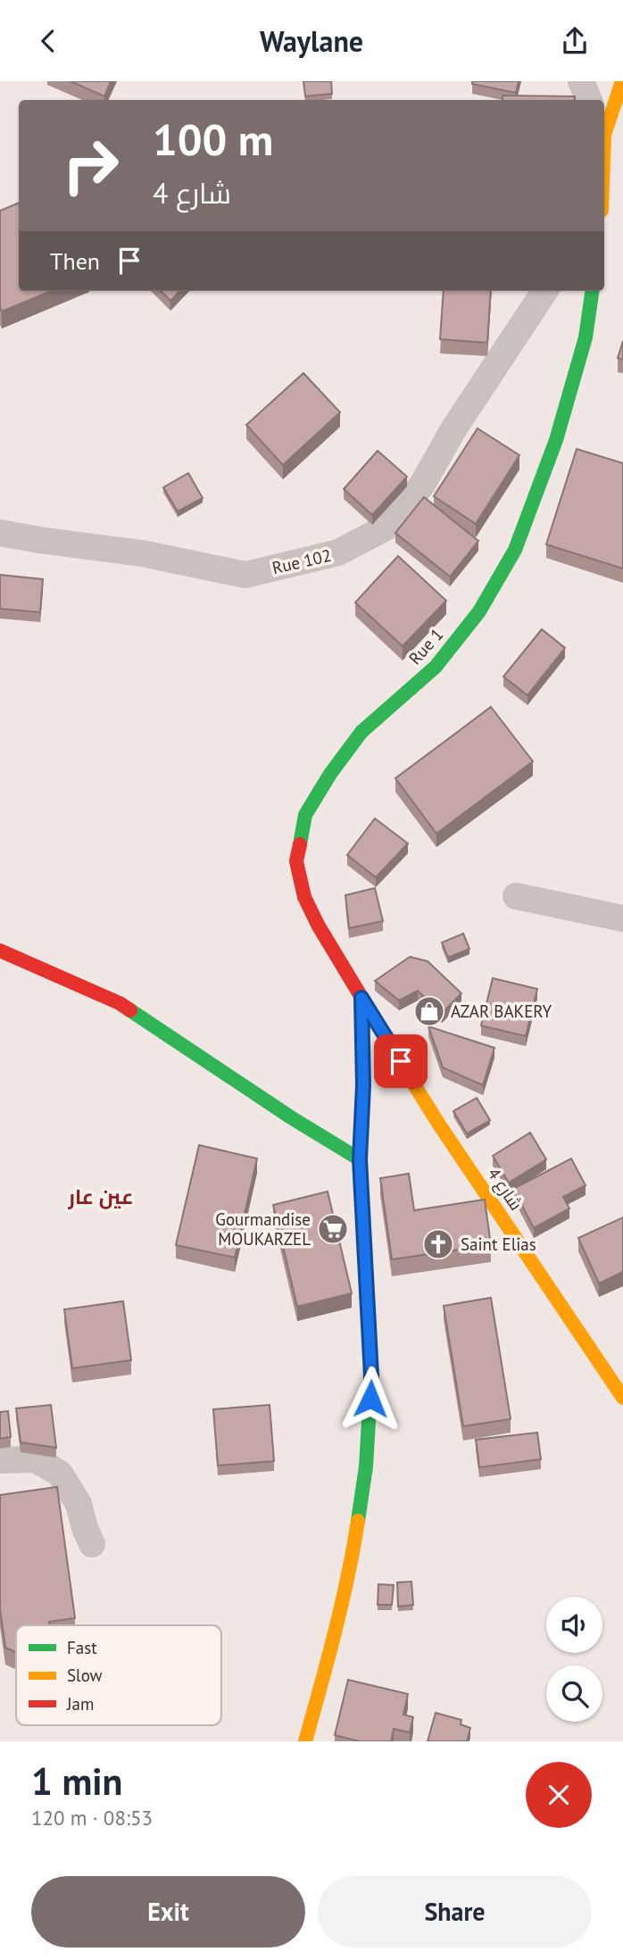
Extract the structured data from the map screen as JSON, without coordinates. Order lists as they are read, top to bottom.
{
  "streets": {
    "street": ["Rue 102", "Rue 1", "شارع 4"]
  },
  "crossings": [
    ["Rue 1", "شارع 4"]
  ],
  "districts": ["عين عار"],
  "places": {
    "shop": ["AZAR BAKERY"],
    "supermarket": ["Gourmandise MOUKARZEL"],
    "church": ["Saint Elias"]
  },
  "legend": ["Fast", "Slow", "Jam"],
  "page": {
    "header": "Waylane",
    "turn": ["100 m", "شارع 4"],
    "then": "Then",
    "heading": ["1 min", "120 m · 08:53"],
    "buttons": ["Exit", "Share"]
  }
}
